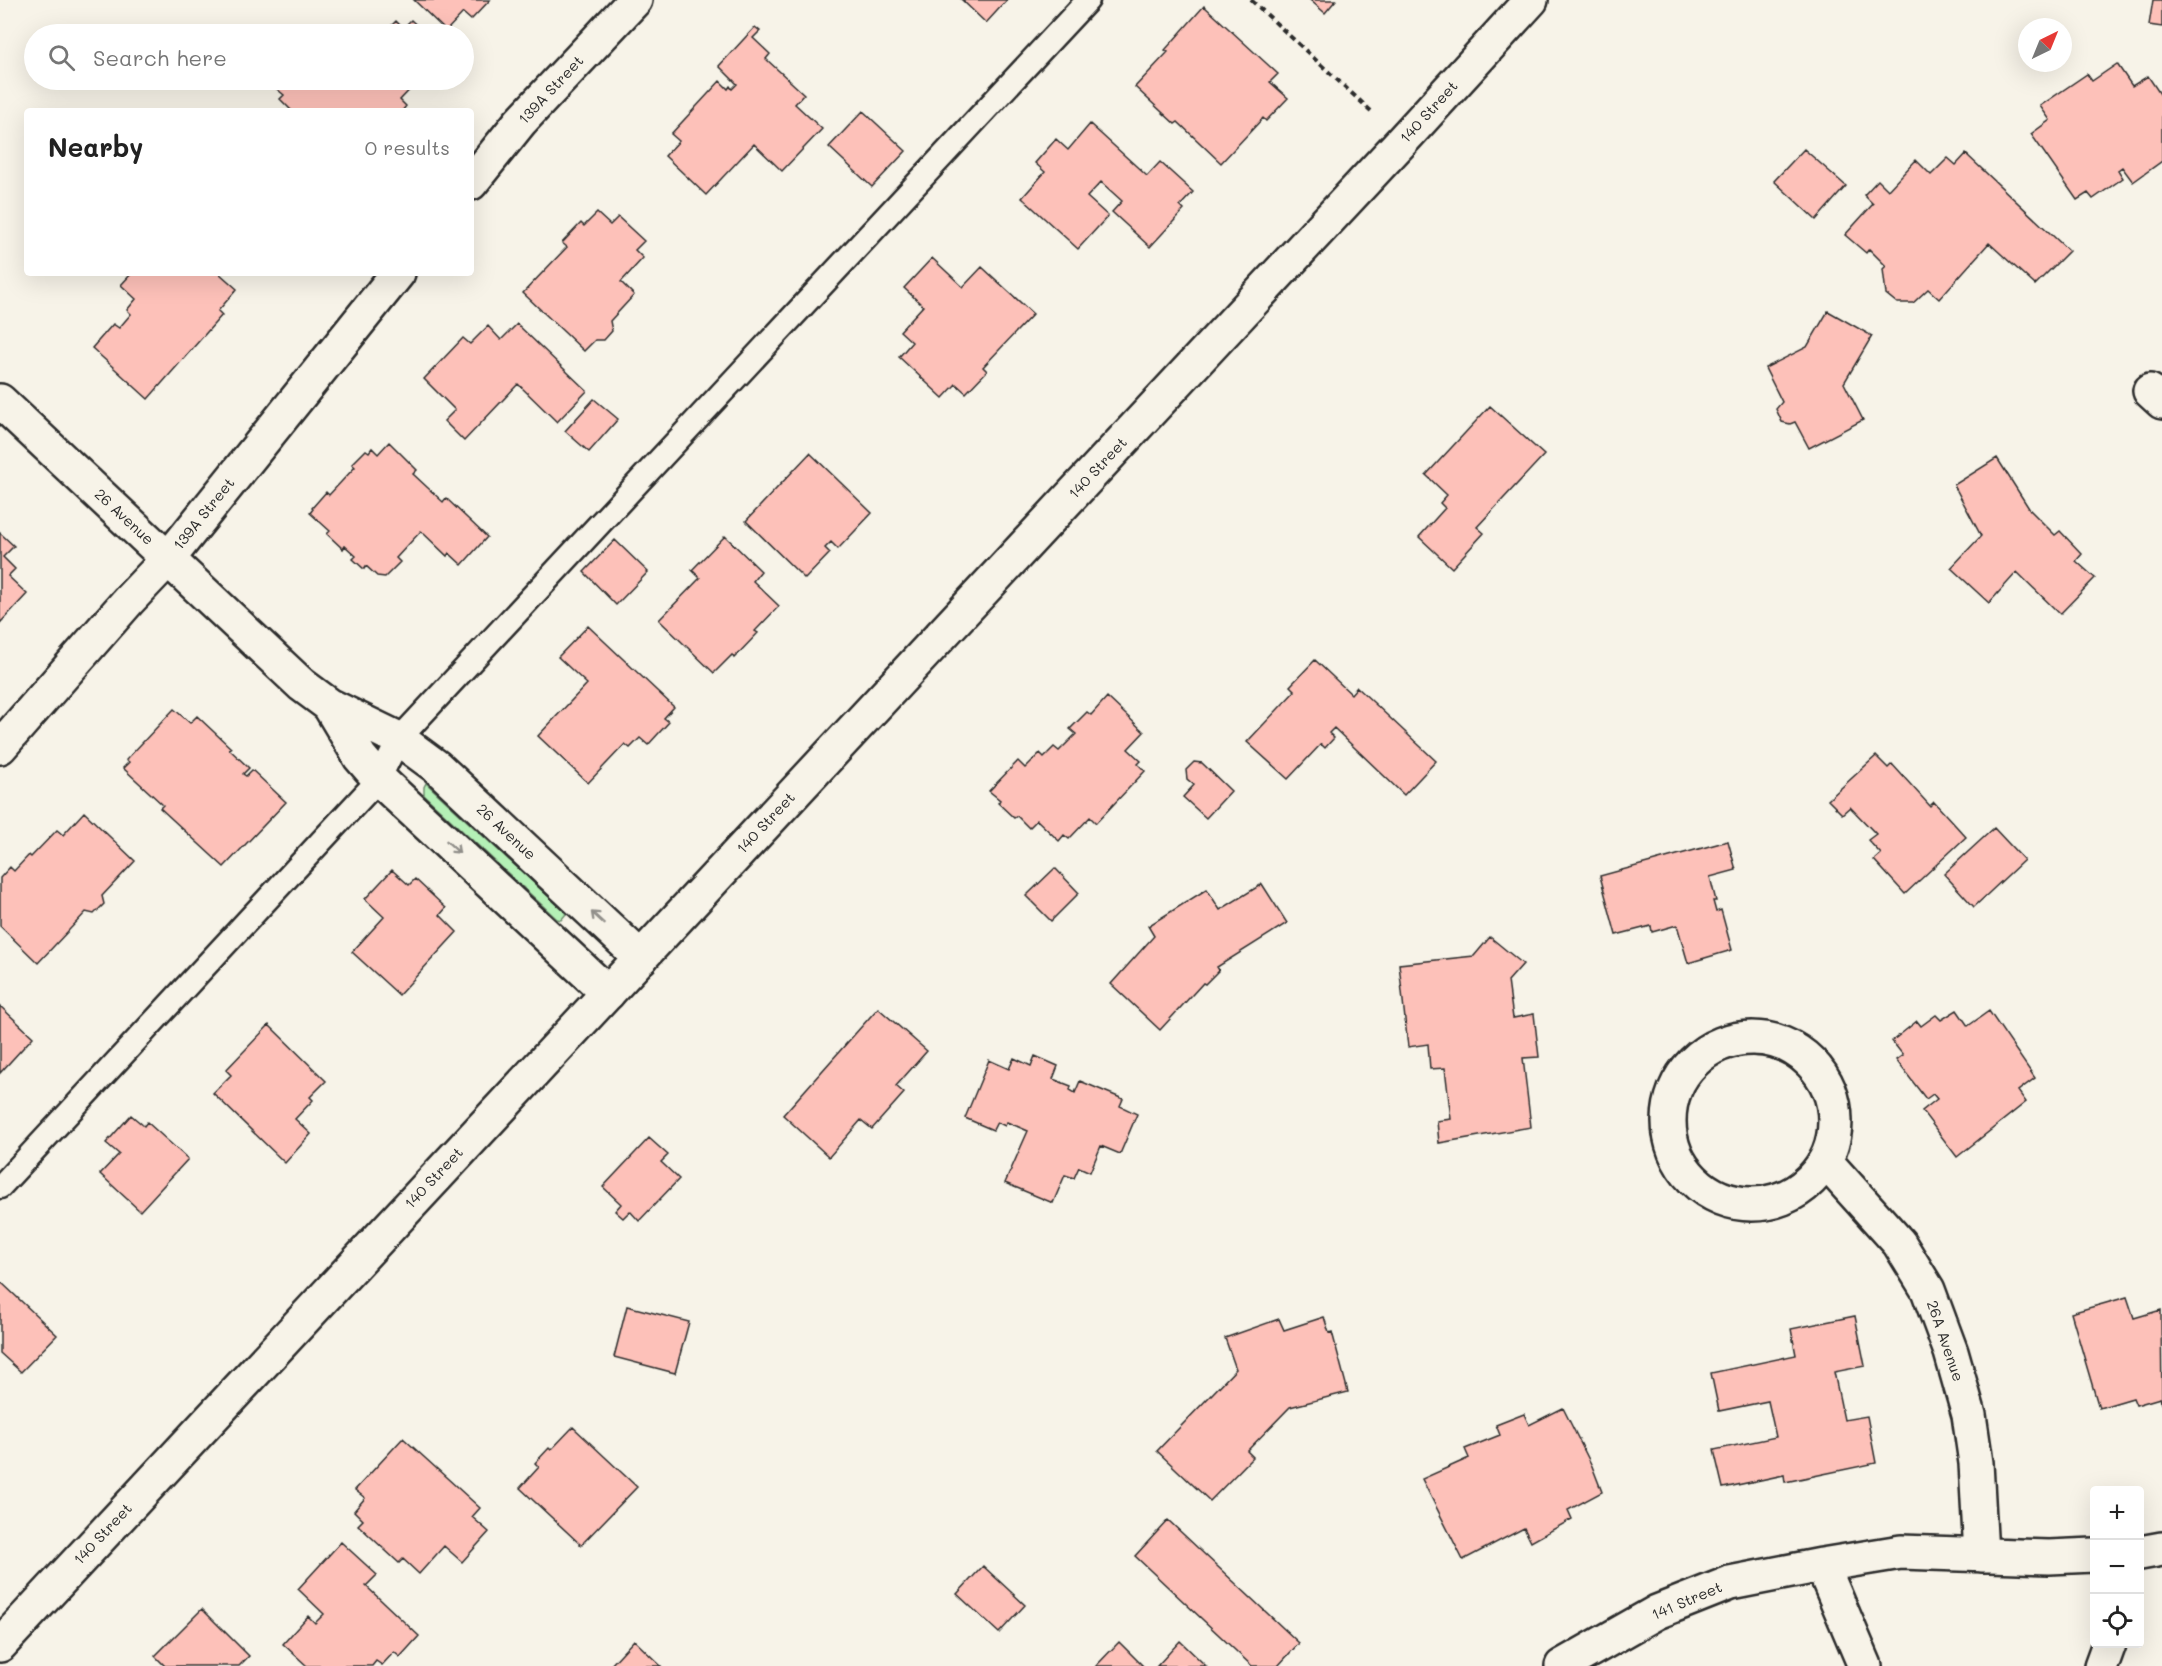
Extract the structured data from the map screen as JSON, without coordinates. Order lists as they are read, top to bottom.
{
  "streets": {
    "street": [
      "139A Street",
      "140 Street",
      "26 Avenue",
      "26A Avenue",
      "141 Street"
    ]
  },
  "crossings": [
    ["139A Street", "26 Avenue"],
    ["140 Street", "26 Avenue"],
    ["26A Avenue", "141 Street"]
  ],
  "north": "top right",
  "page": {
    "search": "Search here",
    "heading": ["Nearby", "0 results"],
    "map_buttons": ["+", "−"]
  }
}
